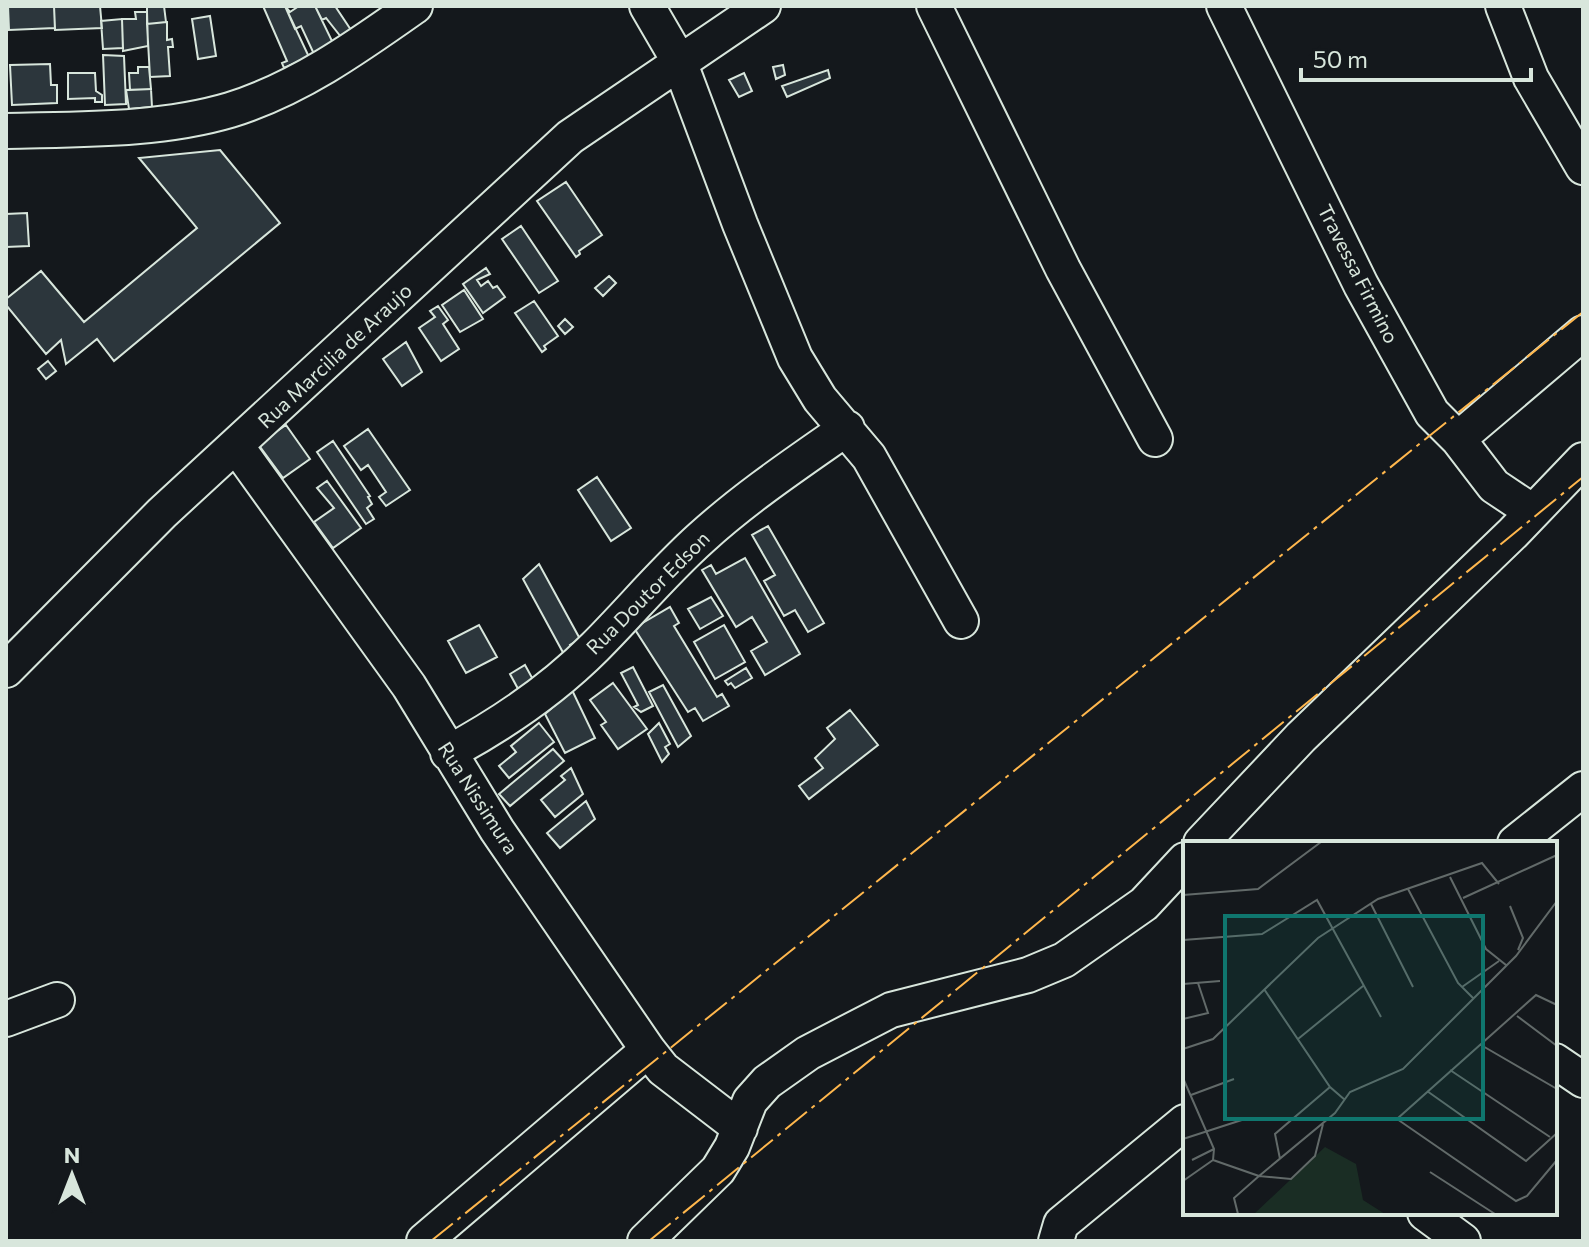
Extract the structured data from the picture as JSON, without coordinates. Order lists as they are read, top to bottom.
{
  "streets": {
    "street": [
      "Travessa Firmino",
      "Rua Marcilia de Araujo",
      "Rua Doutor Edson",
      "Rua Nissimura"
    ]
  },
  "crossings": [
    ["Rua Marcilia de Araujo", "Rua Nissimura"],
    ["Rua Doutor Edson", "Rua Nissimura"]
  ],
  "scale_bar": "50 m",
  "north": "top"
}
